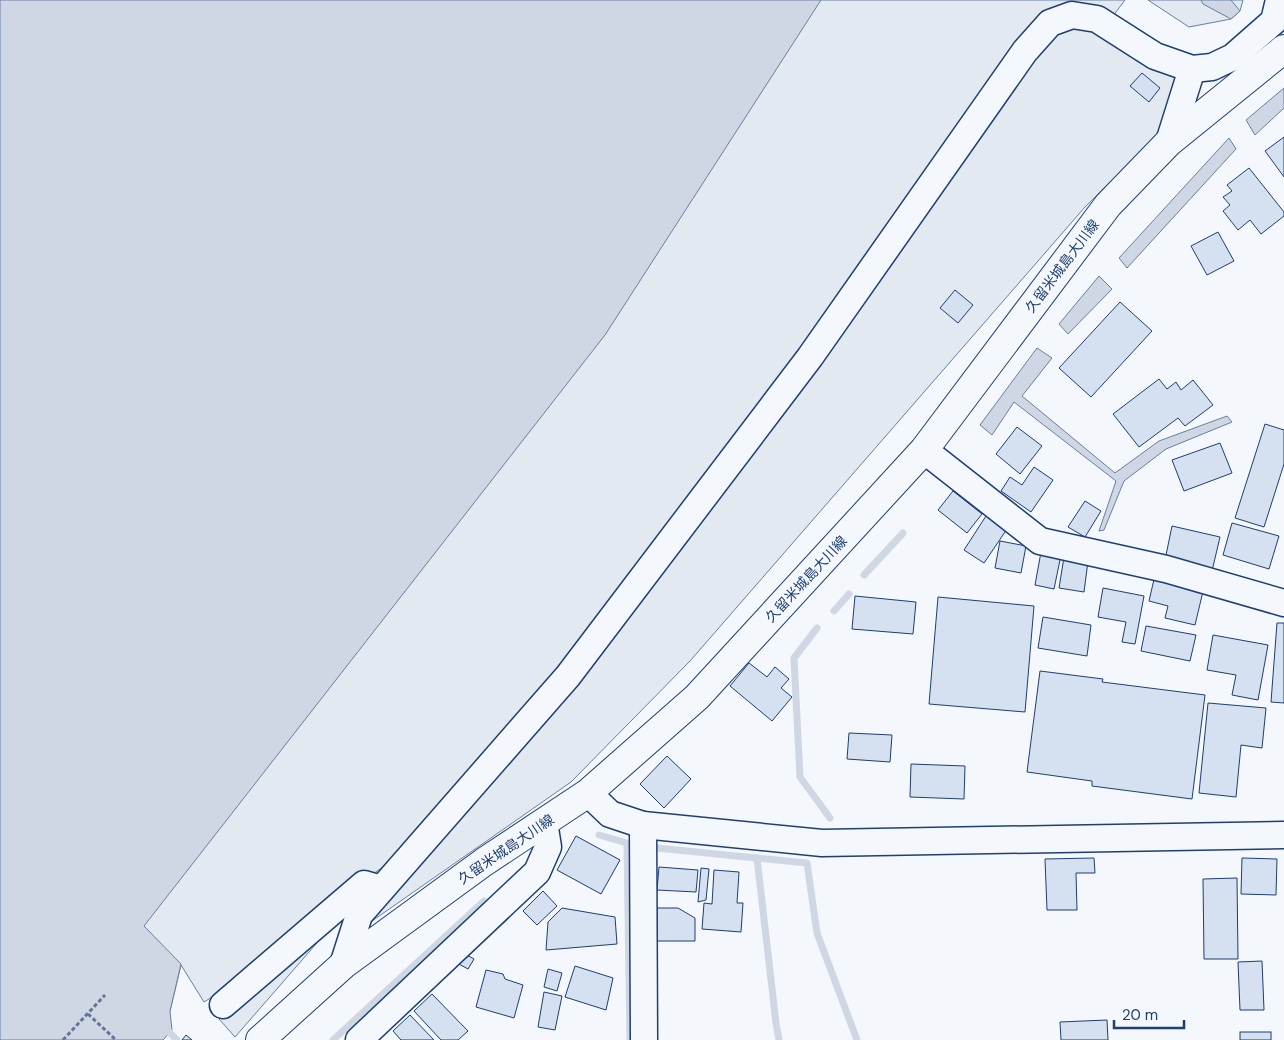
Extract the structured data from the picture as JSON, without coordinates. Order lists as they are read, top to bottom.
{
  "streets": {
    "main road": ["久留米城島大川線"]
  },
  "scale_bar": "20 m"
}
